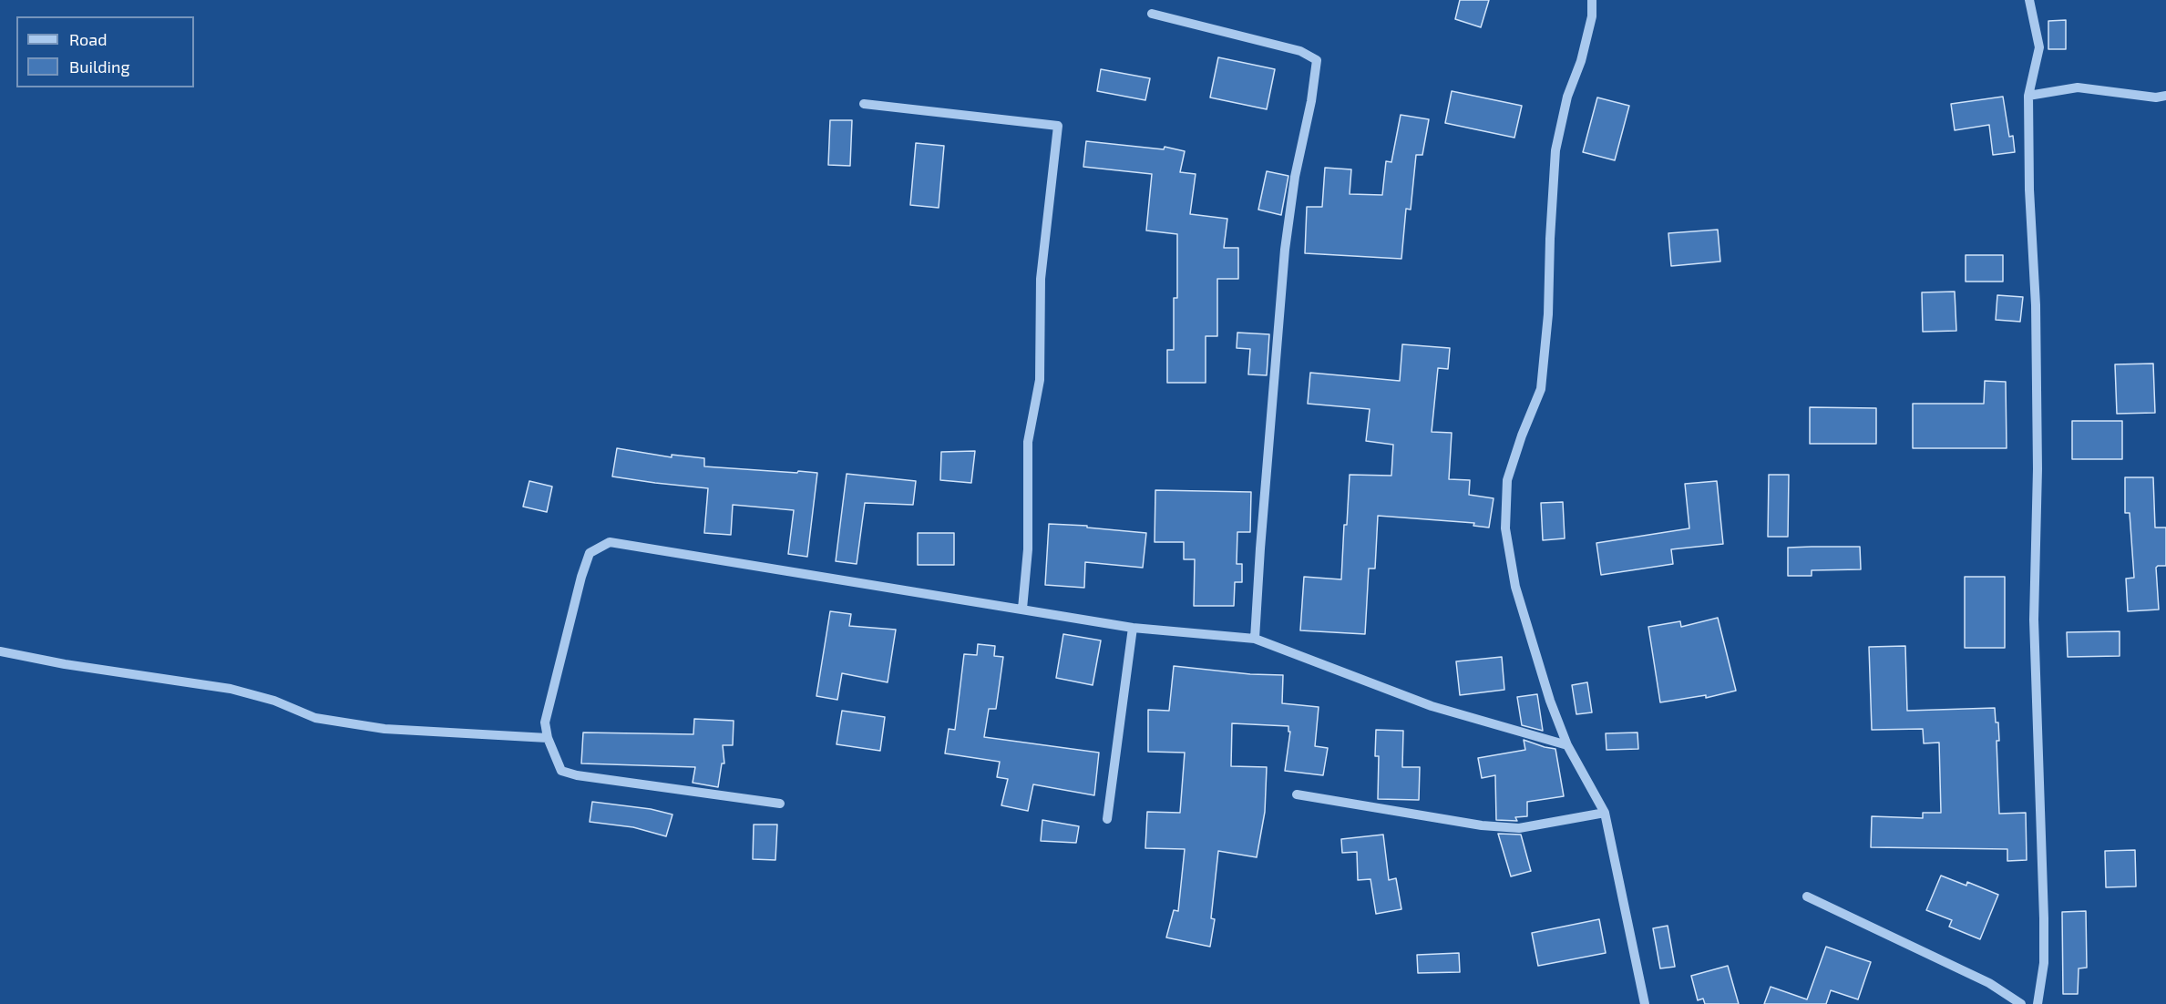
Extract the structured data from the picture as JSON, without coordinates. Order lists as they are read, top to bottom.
{
  "legend": ["Road", "Building"]
}
